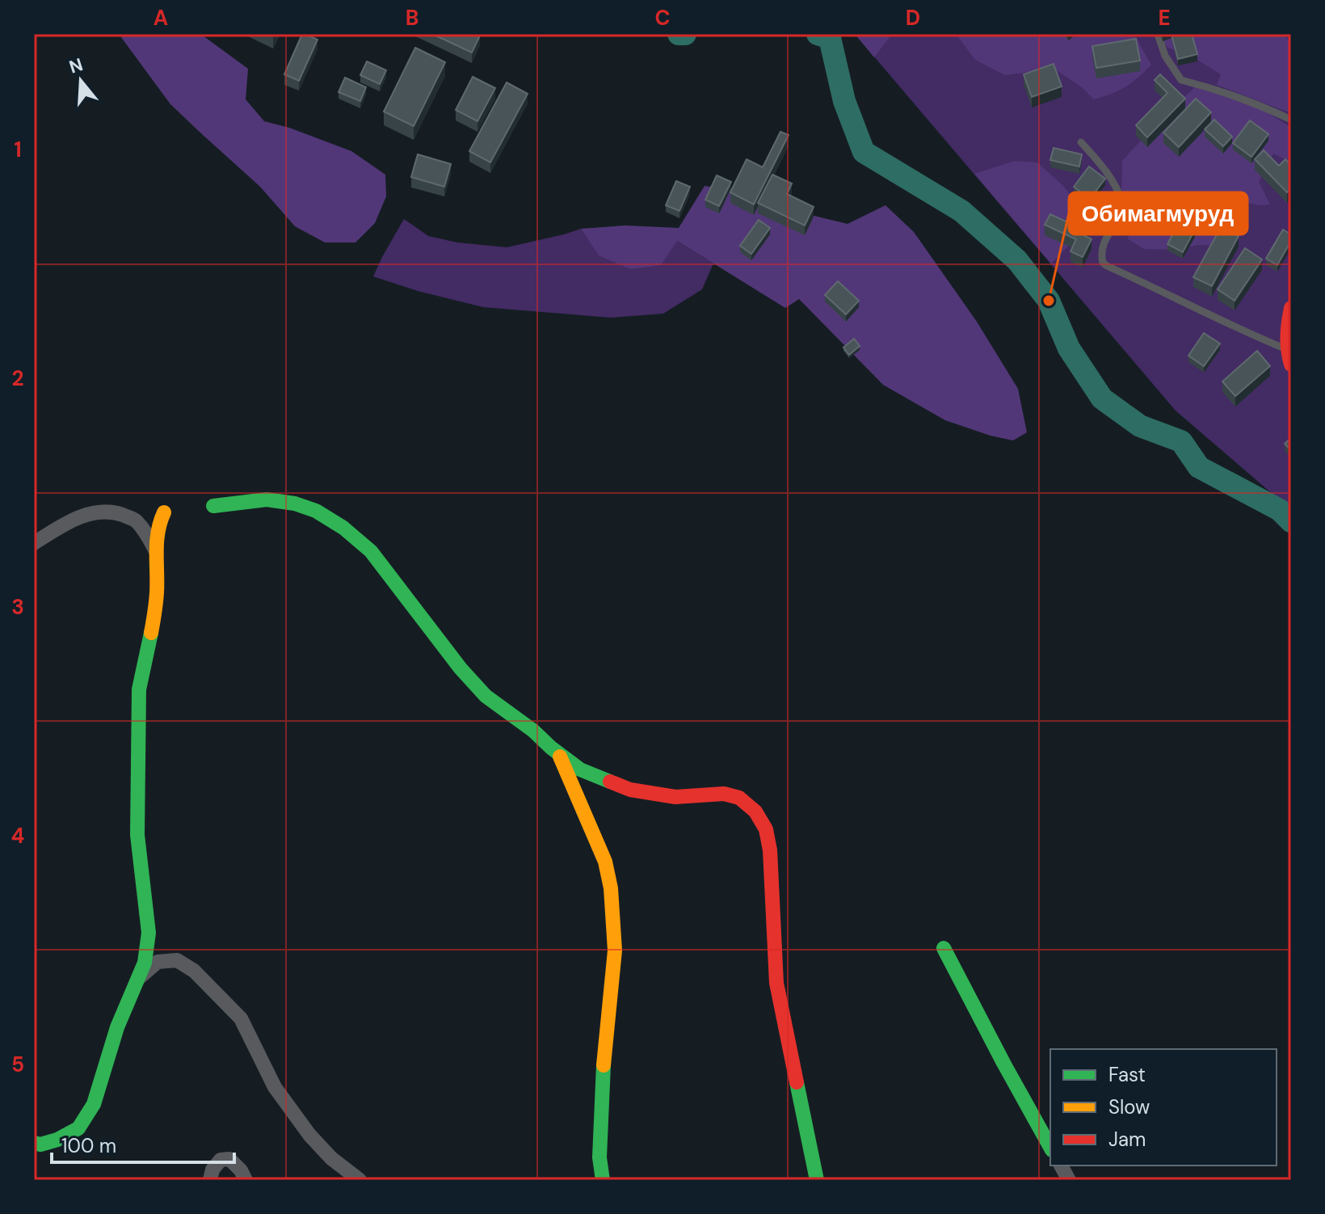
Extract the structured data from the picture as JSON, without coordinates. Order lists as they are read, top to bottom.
{
  "places": ["Обимагмуруд"],
  "legend": ["Fast", "Slow", "Jam"],
  "scale_bar": "100 m",
  "north": "top",
  "grid": {
    "columns": [
      "A",
      "B",
      "C",
      "D",
      "E"
    ],
    "rows": [
      "1",
      "2",
      "3",
      "4",
      "5"
    ]
  }
}
